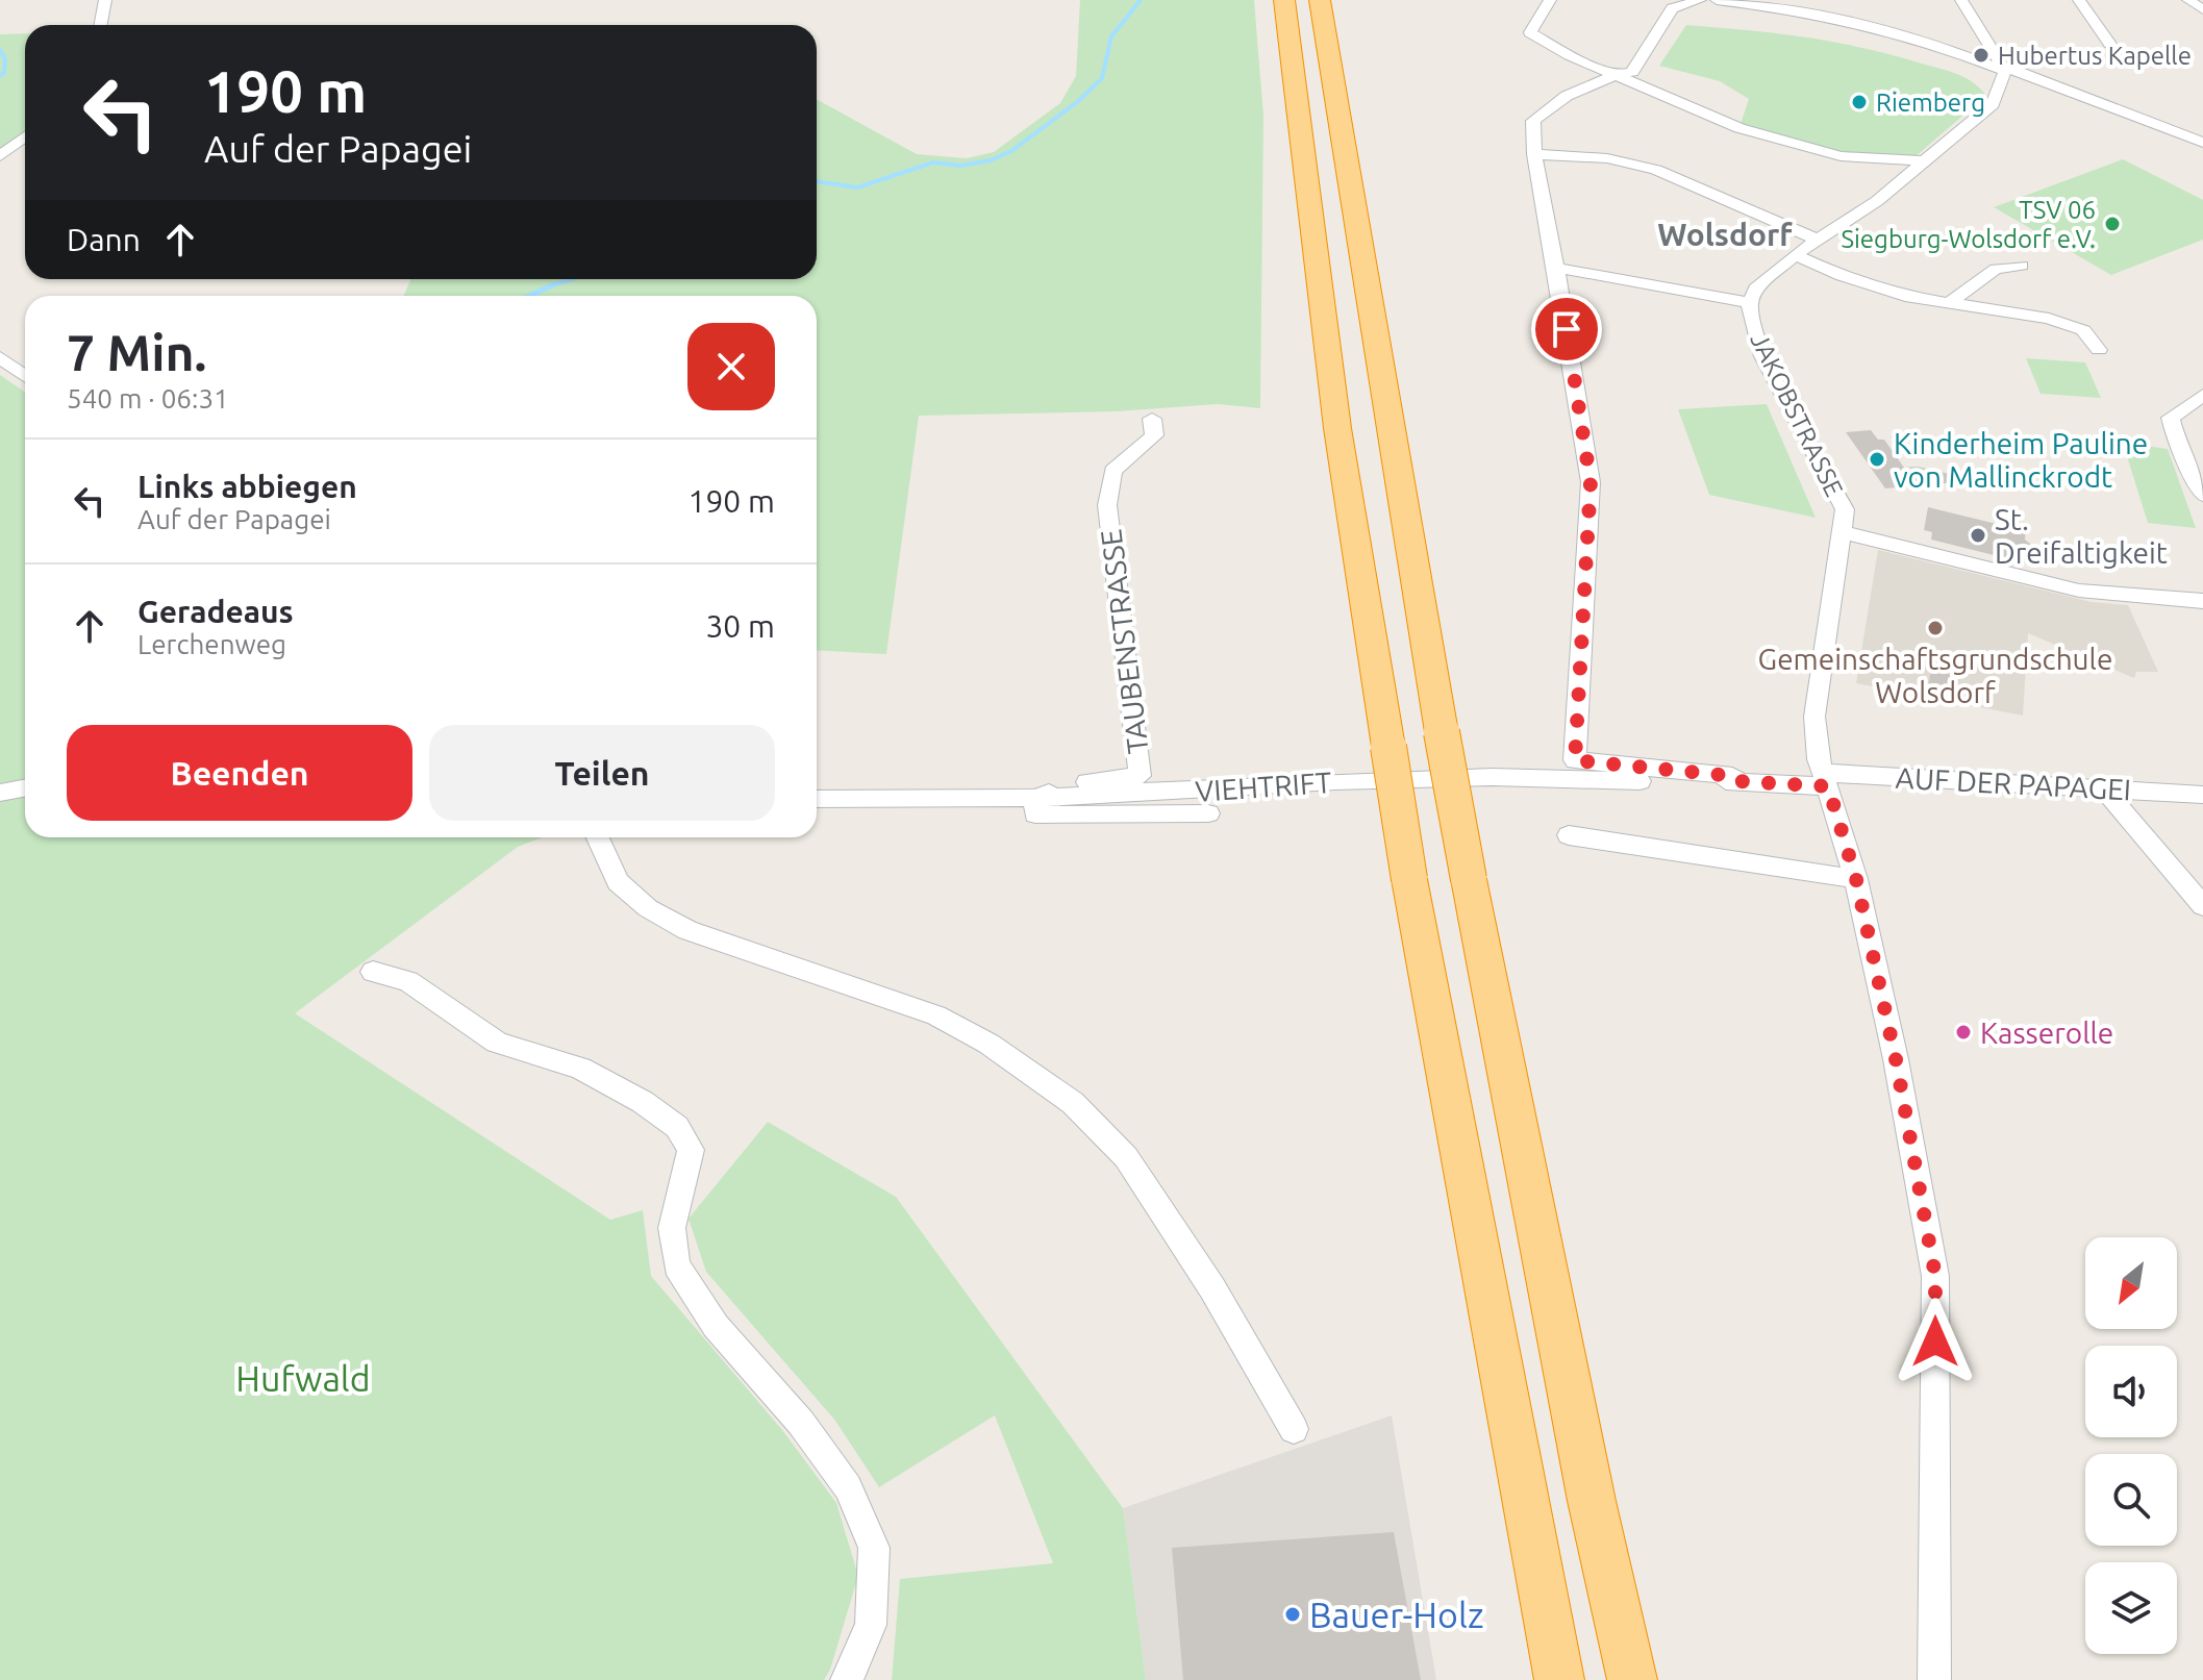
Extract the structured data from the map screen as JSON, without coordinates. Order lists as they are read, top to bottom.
{
  "streets": {
    "street": [
      "JAKOBSTRASSE",
      "TAUBENSTRASSE",
      "AUF DER PAPAGEI",
      "VIEHTRIFT"
    ]
  },
  "crossings": [
    ["JAKOBSTRASSE", "AUF DER PAPAGEI"],
    ["TAUBENSTRASSE", "VIEHTRIFT"],
    ["AUF DER PAPAGEI", "VIEHTRIFT"]
  ],
  "districts": ["Wolsdorf"],
  "parks": ["Hufwald"],
  "places": [
    "Hubertus Kapelle",
    "Riemberg",
    "TSV 06 Siegburg-Wolsdorf e.V.",
    "Kinderheim Pauline von Mallinckrodt",
    "St. Dreifaltigkeit",
    "Gemeinschaftsgrundschule Wolsdorf",
    "Kasserolle",
    "Bauer-Holz"
  ],
  "north": "bottom left",
  "page": {
    "turn": ["190 m", "Auf der Papagei"],
    "then": "Dann",
    "heading": ["7 Min.", "540 m · 06:31"],
    "list": [
      {
        "name": "Links abbiegen",
        "note": "Auf der Papagei",
        "value": "190 m"
      },
      {
        "name": "Geradeaus",
        "note": "Lerchenweg",
        "value": "30 m"
      }
    ],
    "buttons": ["Beenden", "Teilen"]
  }
}
